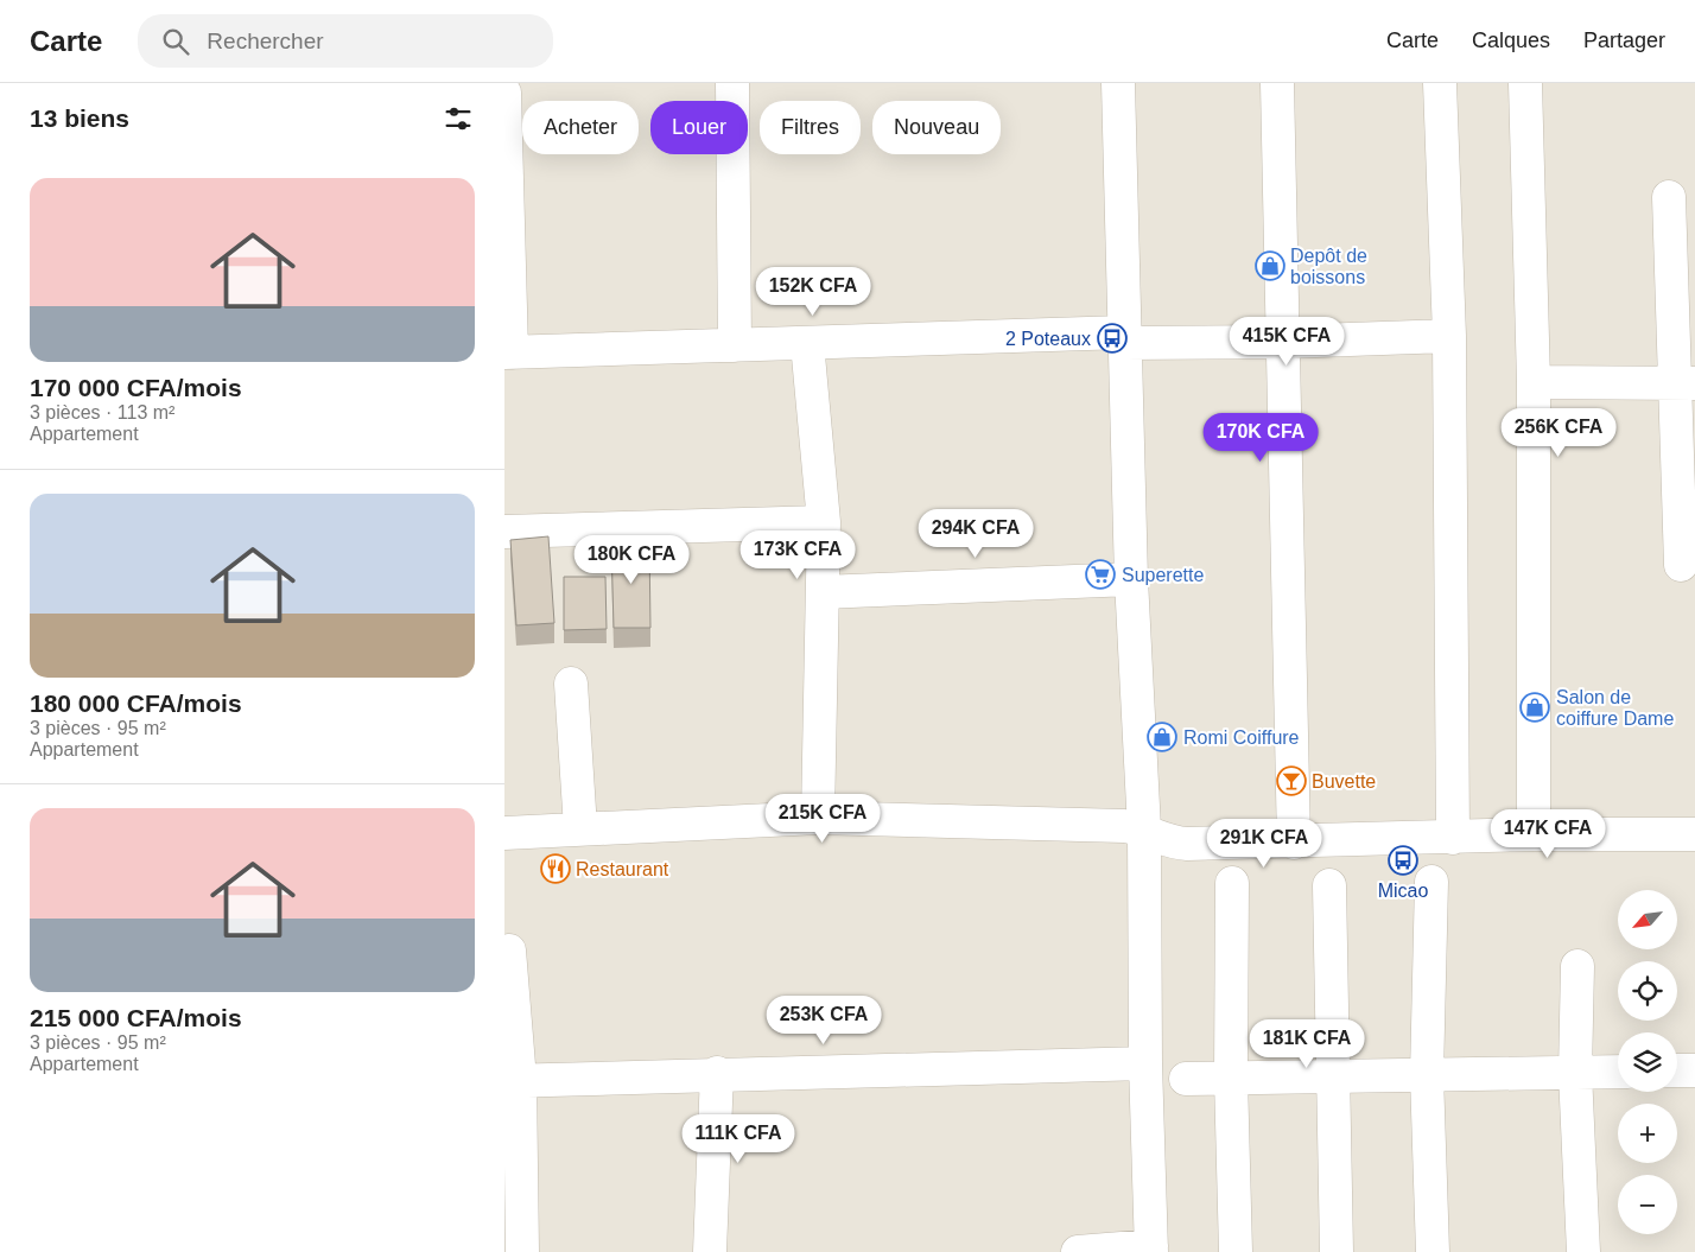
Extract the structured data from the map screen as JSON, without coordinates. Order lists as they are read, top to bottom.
{
  "places": {
    "shop": ["Depôt de boissons", "Salon de coiffure Dame", "Romi Coiffure"],
    "bus stop": ["2 Poteaux", "Micao"],
    "supermarket": ["Superette"],
    "bar": ["Buvette"],
    "restaurant": ["Restaurant"]
  },
  "north": "bottom left",
  "page": {
    "header": "Carte",
    "search": "Rechercher",
    "nav": ["Carte", "Calques", "Partager"],
    "heading": "13 biens",
    "chip": [
      "Acheter",
      "Louer",
      "Filtres",
      "Nouveau"
    ],
    "list": [
      {
        "name": "170 000 CFA/mois",
        "note": "3 pièces · 113 m² · Appartement"
      },
      {
        "name": "180 000 CFA/mois",
        "note": "3 pièces · 95 m² · Appartement"
      },
      {
        "name": "215 000 CFA/mois",
        "note": "3 pièces · 95 m² · Appartement"
      }
    ],
    "price": [
      "152K CFA",
      "415K CFA",
      "256K CFA",
      "170K CFA",
      "294K CFA",
      "173K CFA",
      "180K CFA",
      "215K CFA",
      "147K CFA",
      "291K CFA",
      "253K CFA",
      "181K CFA",
      "111K CFA"
    ],
    "map_buttons": ["+", "−"]
  }
}
